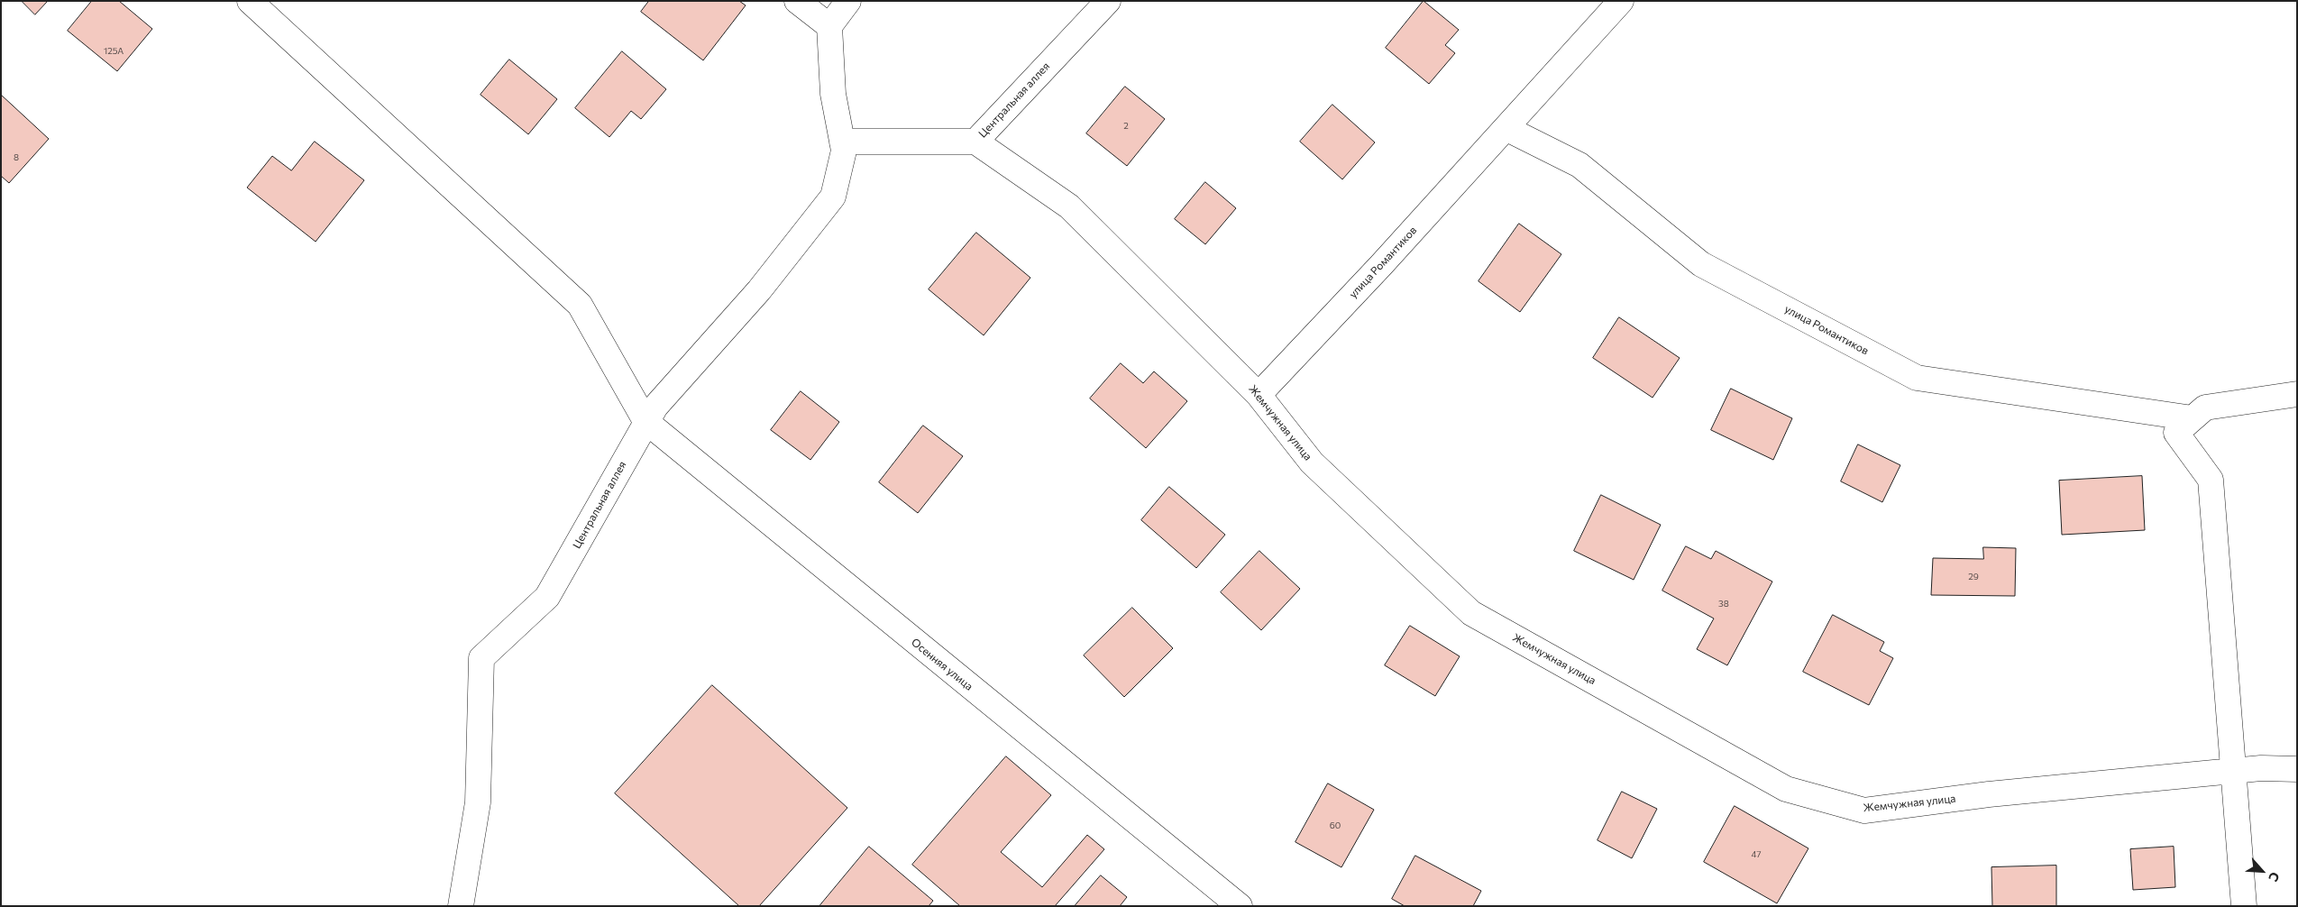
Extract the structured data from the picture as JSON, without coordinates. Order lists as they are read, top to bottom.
{
  "streets": {
    "street": [
      "Центральная аллея",
      "улица Романтиков",
      "Жемчужная улица",
      "Осенняя улица"
    ]
  },
  "crossings": [
    ["Центральная аллея", "Жемчужная улица"],
    ["Центральная аллея", "Осенняя улица"],
    ["улица Романтиков", "Жемчужная улица"]
  ],
  "house_numbers": [
    "125А",
    "2",
    "8",
    "29",
    "38",
    "60",
    "47"
  ],
  "north": "bottom right"
}
